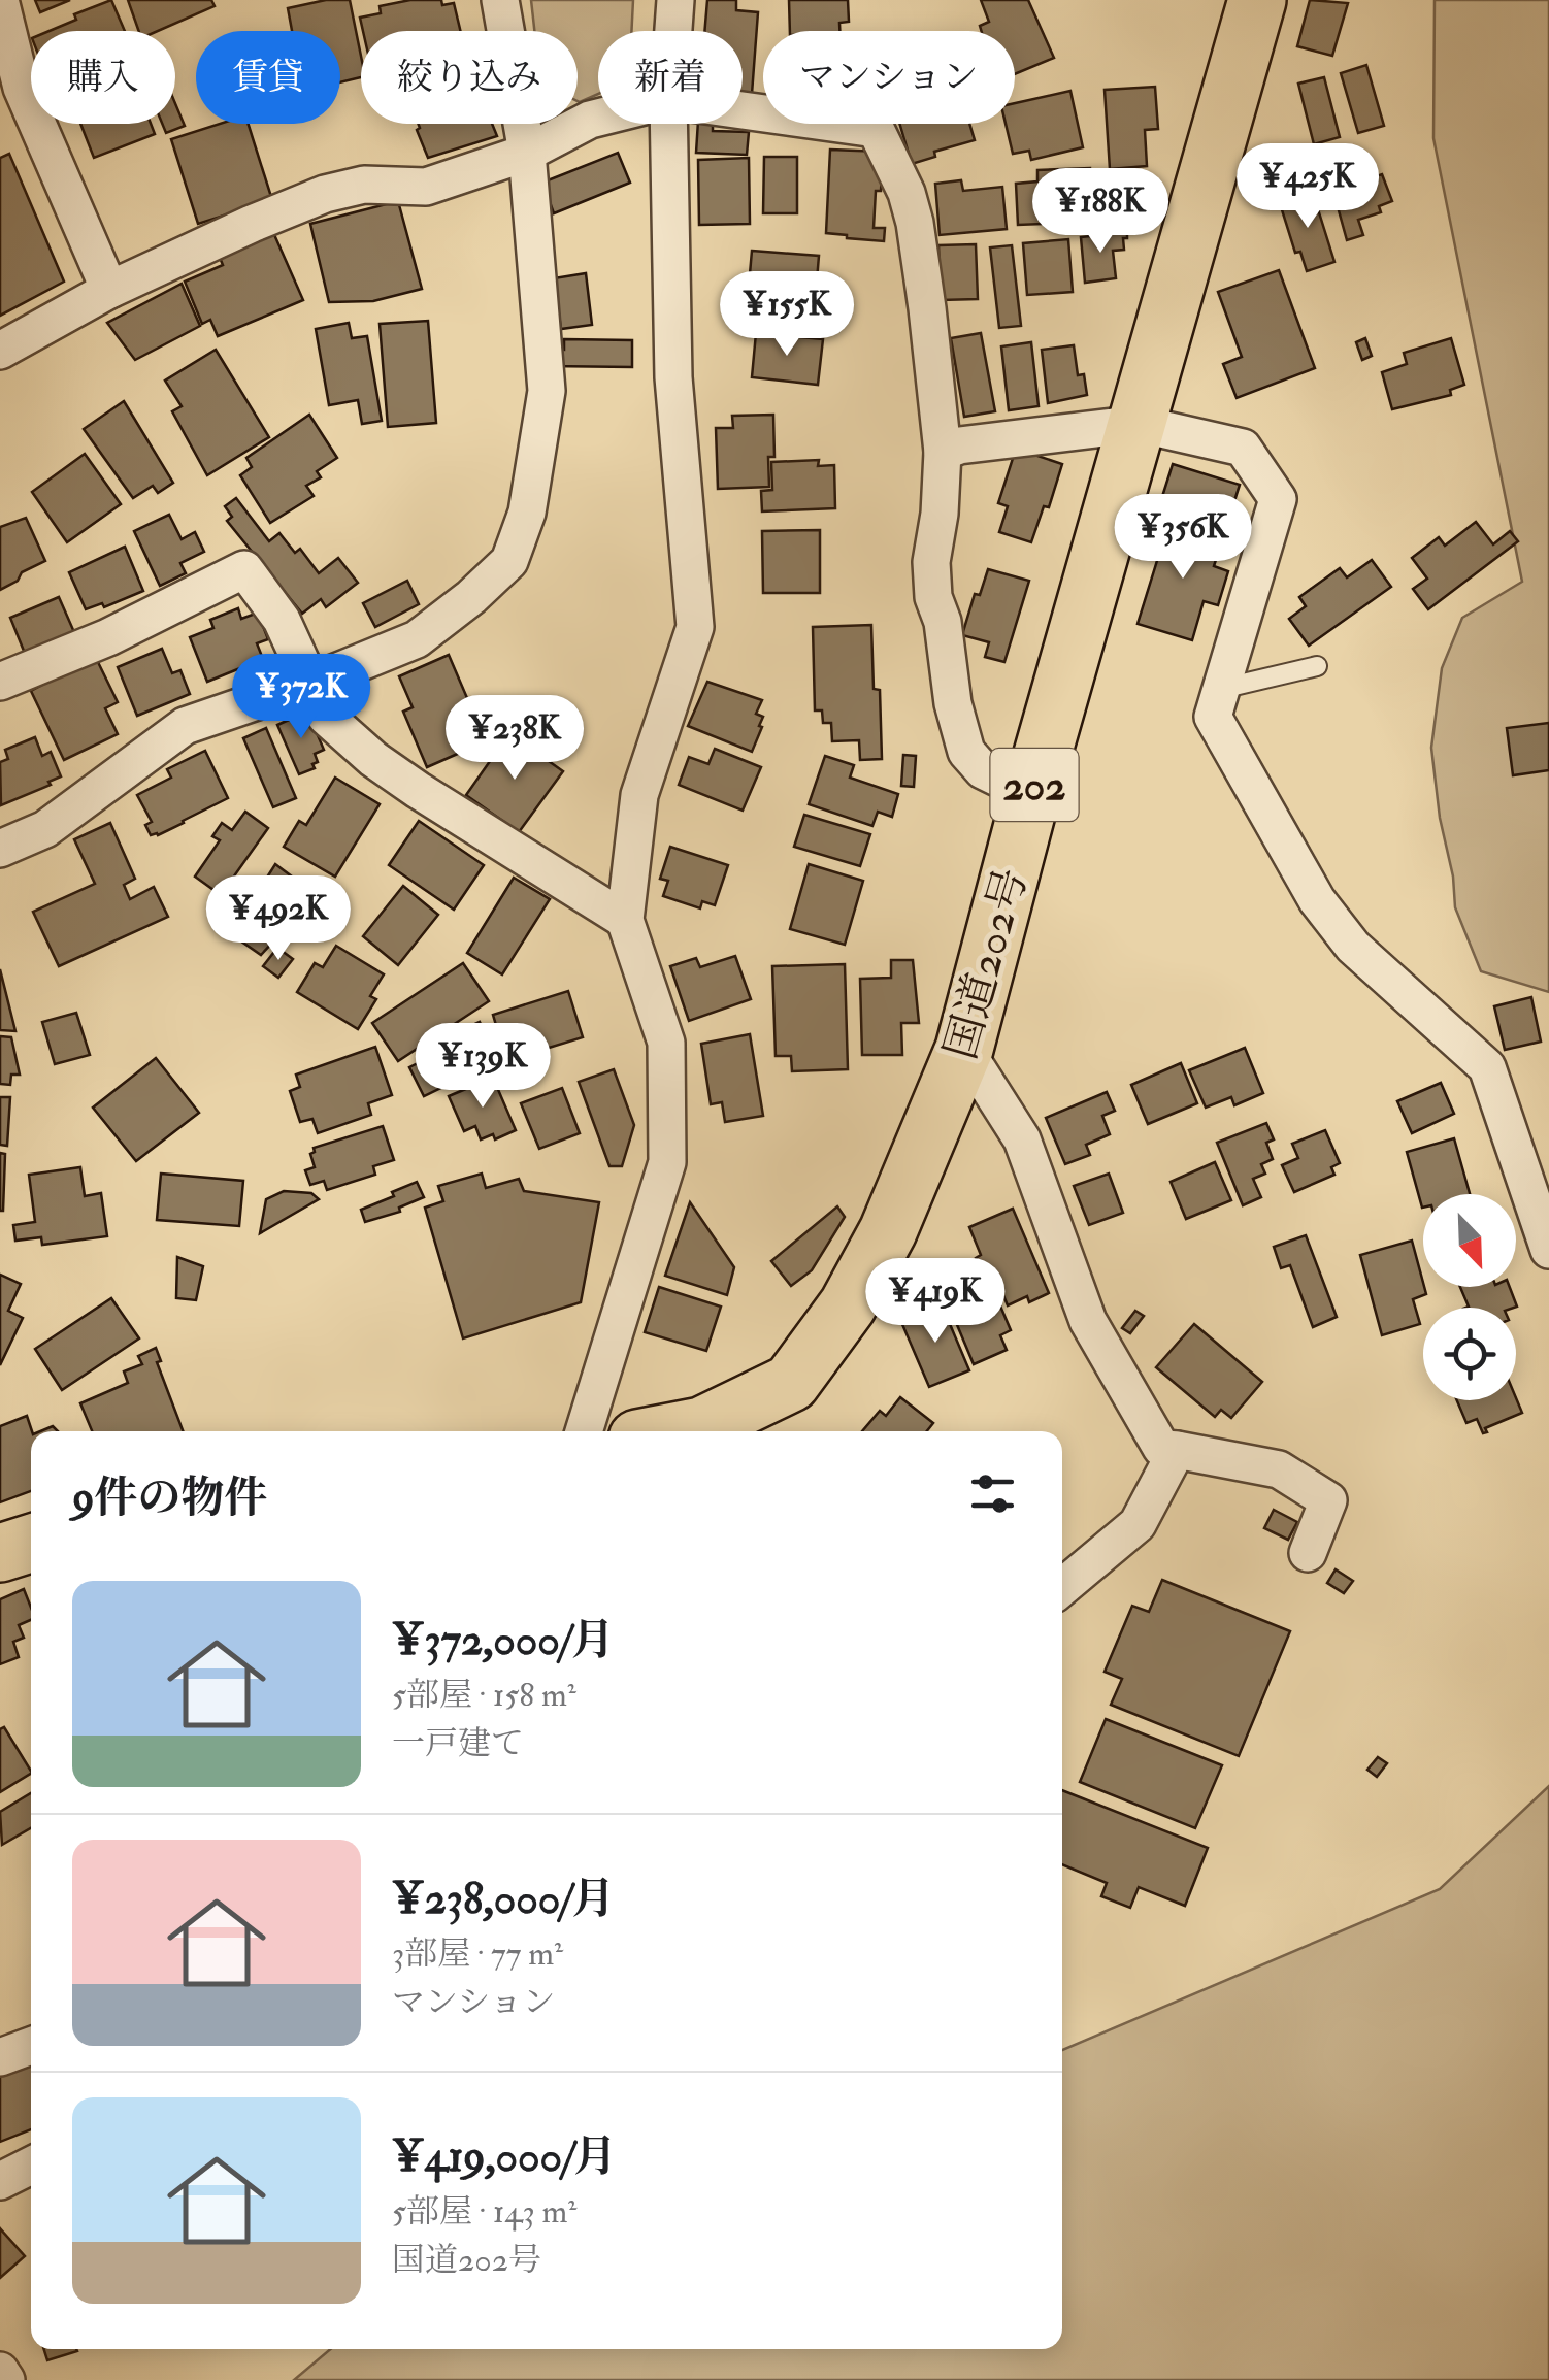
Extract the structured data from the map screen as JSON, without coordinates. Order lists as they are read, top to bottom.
{
  "streets": {
    "highway": ["202", "国道202号"]
  },
  "north": "bottom right",
  "page": {
    "chip": [
      "購入",
      "賃貸",
      "絞り込み",
      "新着",
      "マンション"
    ],
    "price": [
      "¥425K",
      "¥188K",
      "¥155K",
      "¥356K",
      "¥372K",
      "¥238K",
      "¥492K",
      "¥139K",
      "¥419K"
    ],
    "heading": "9件の物件",
    "list": [
      {
        "name": "¥372,000/月",
        "note": "5部屋 · 158 m² · 一戸建て"
      },
      {
        "name": "¥238,000/月",
        "note": "3部屋 · 77 m² · マンション"
      },
      {
        "name": "¥419,000/月",
        "note": "5部屋 · 143 m² · 国道202号"
      }
    ]
  }
}
